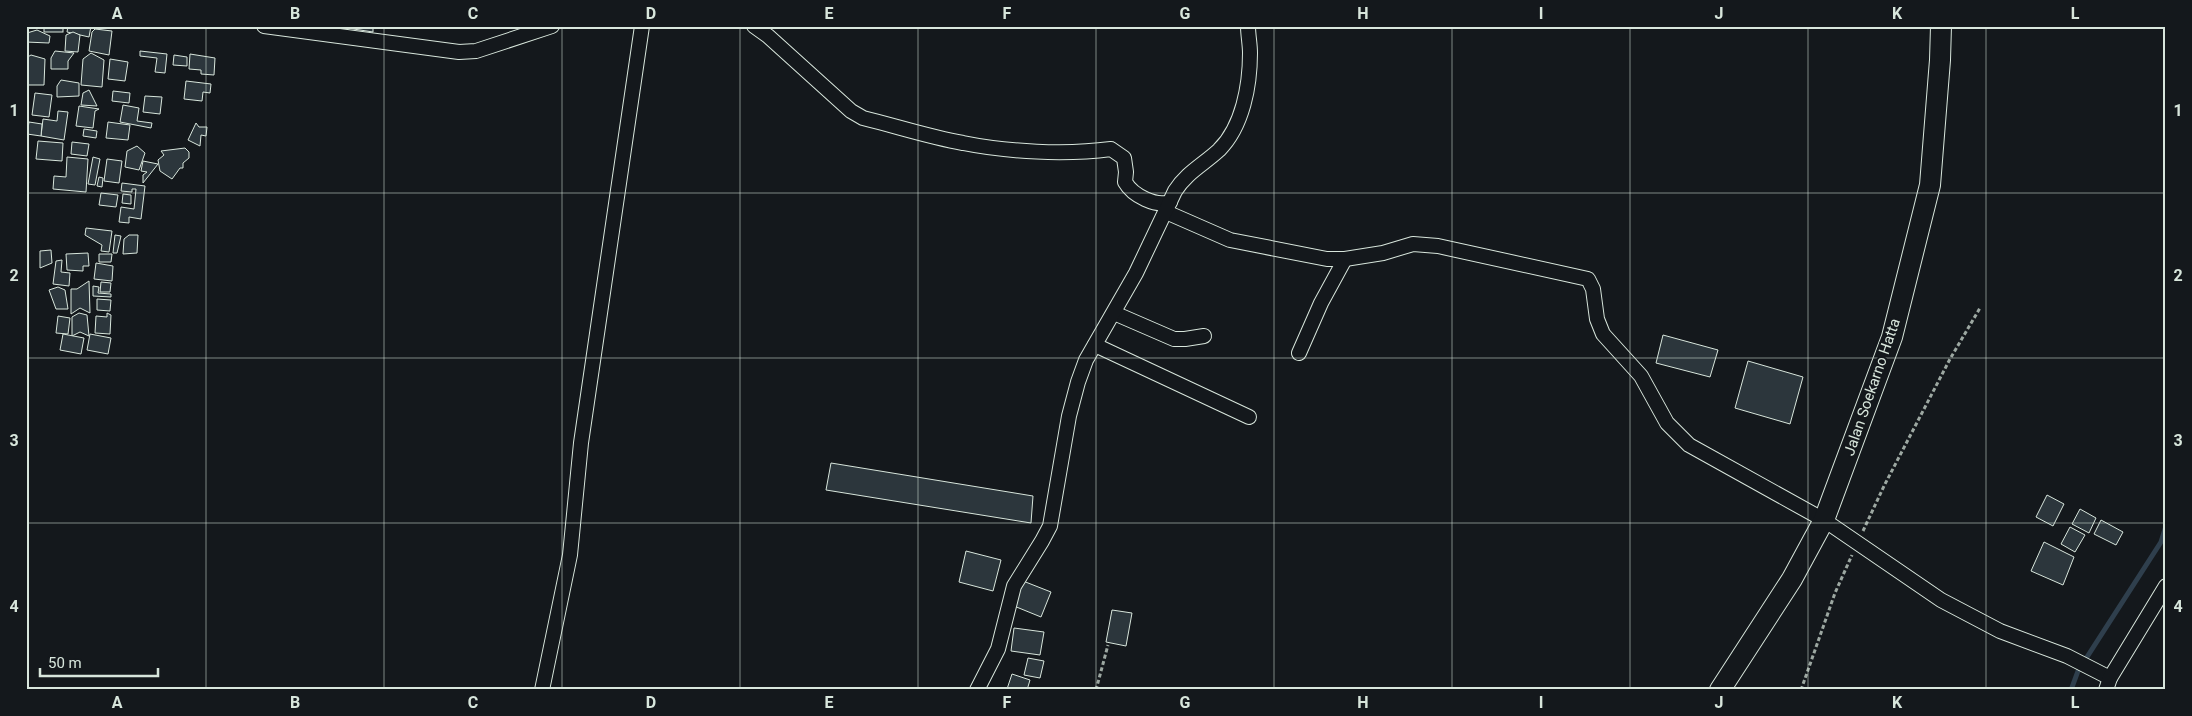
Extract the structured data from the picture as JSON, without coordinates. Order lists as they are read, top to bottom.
{
  "streets": {
    "street": ["Jalan Soekarno Hatta"]
  },
  "scale_bar": "50 m",
  "grid": {
    "columns": [
      "A",
      "B",
      "C",
      "D",
      "E",
      "F",
      "G",
      "H",
      "I",
      "J",
      "K",
      "L"
    ],
    "rows": [
      "1",
      "2",
      "3",
      "4"
    ]
  }
}
